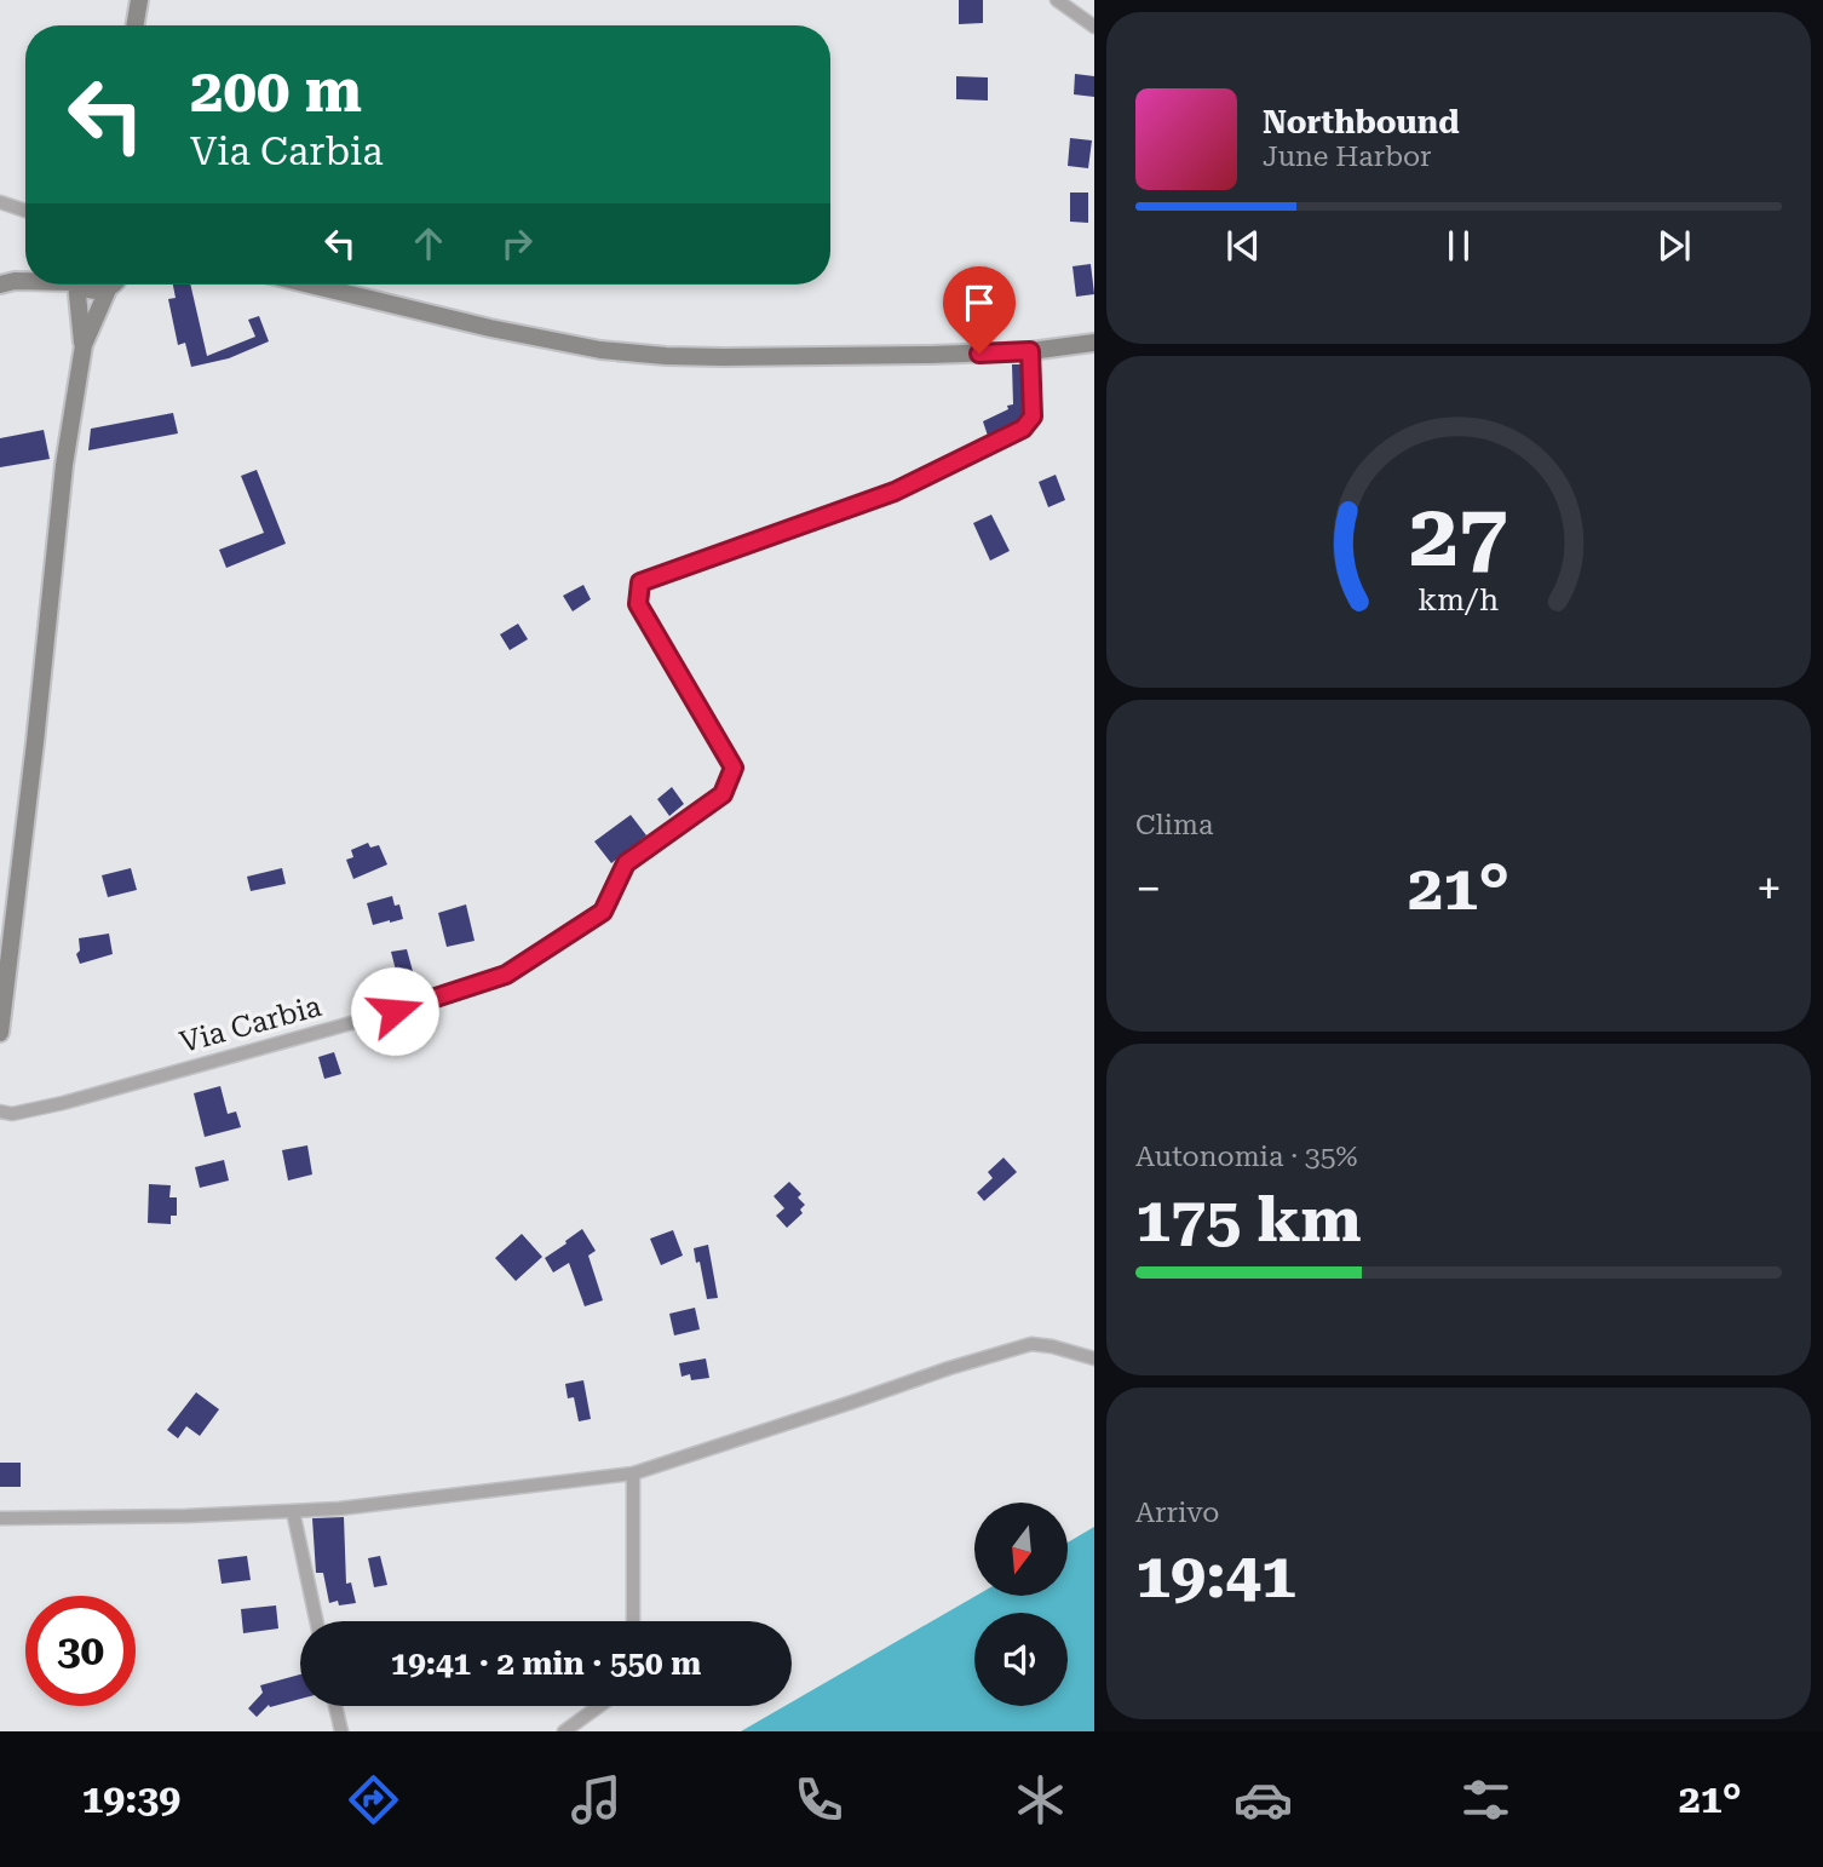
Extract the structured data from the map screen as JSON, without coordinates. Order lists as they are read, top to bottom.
{
  "streets": {
    "street": ["Via Carbia"]
  },
  "north": "bottom",
  "page": {
    "turn": ["200 m", "Via Carbia"],
    "song": ["Northbound", "June Harbor"],
    "tile": [
      "Clima",
      ["Autonomia · 35%", "175 km"],
      ["Arrivo", "19:41"]
    ],
    "heat": ["−", "21°", "+"],
    "limit": "30",
    "trip": "19:41 · 2 min · 550 m",
    "tabs": ["19:39", "21°"],
    "gauge": ["27", "km/h"]
  }
}
